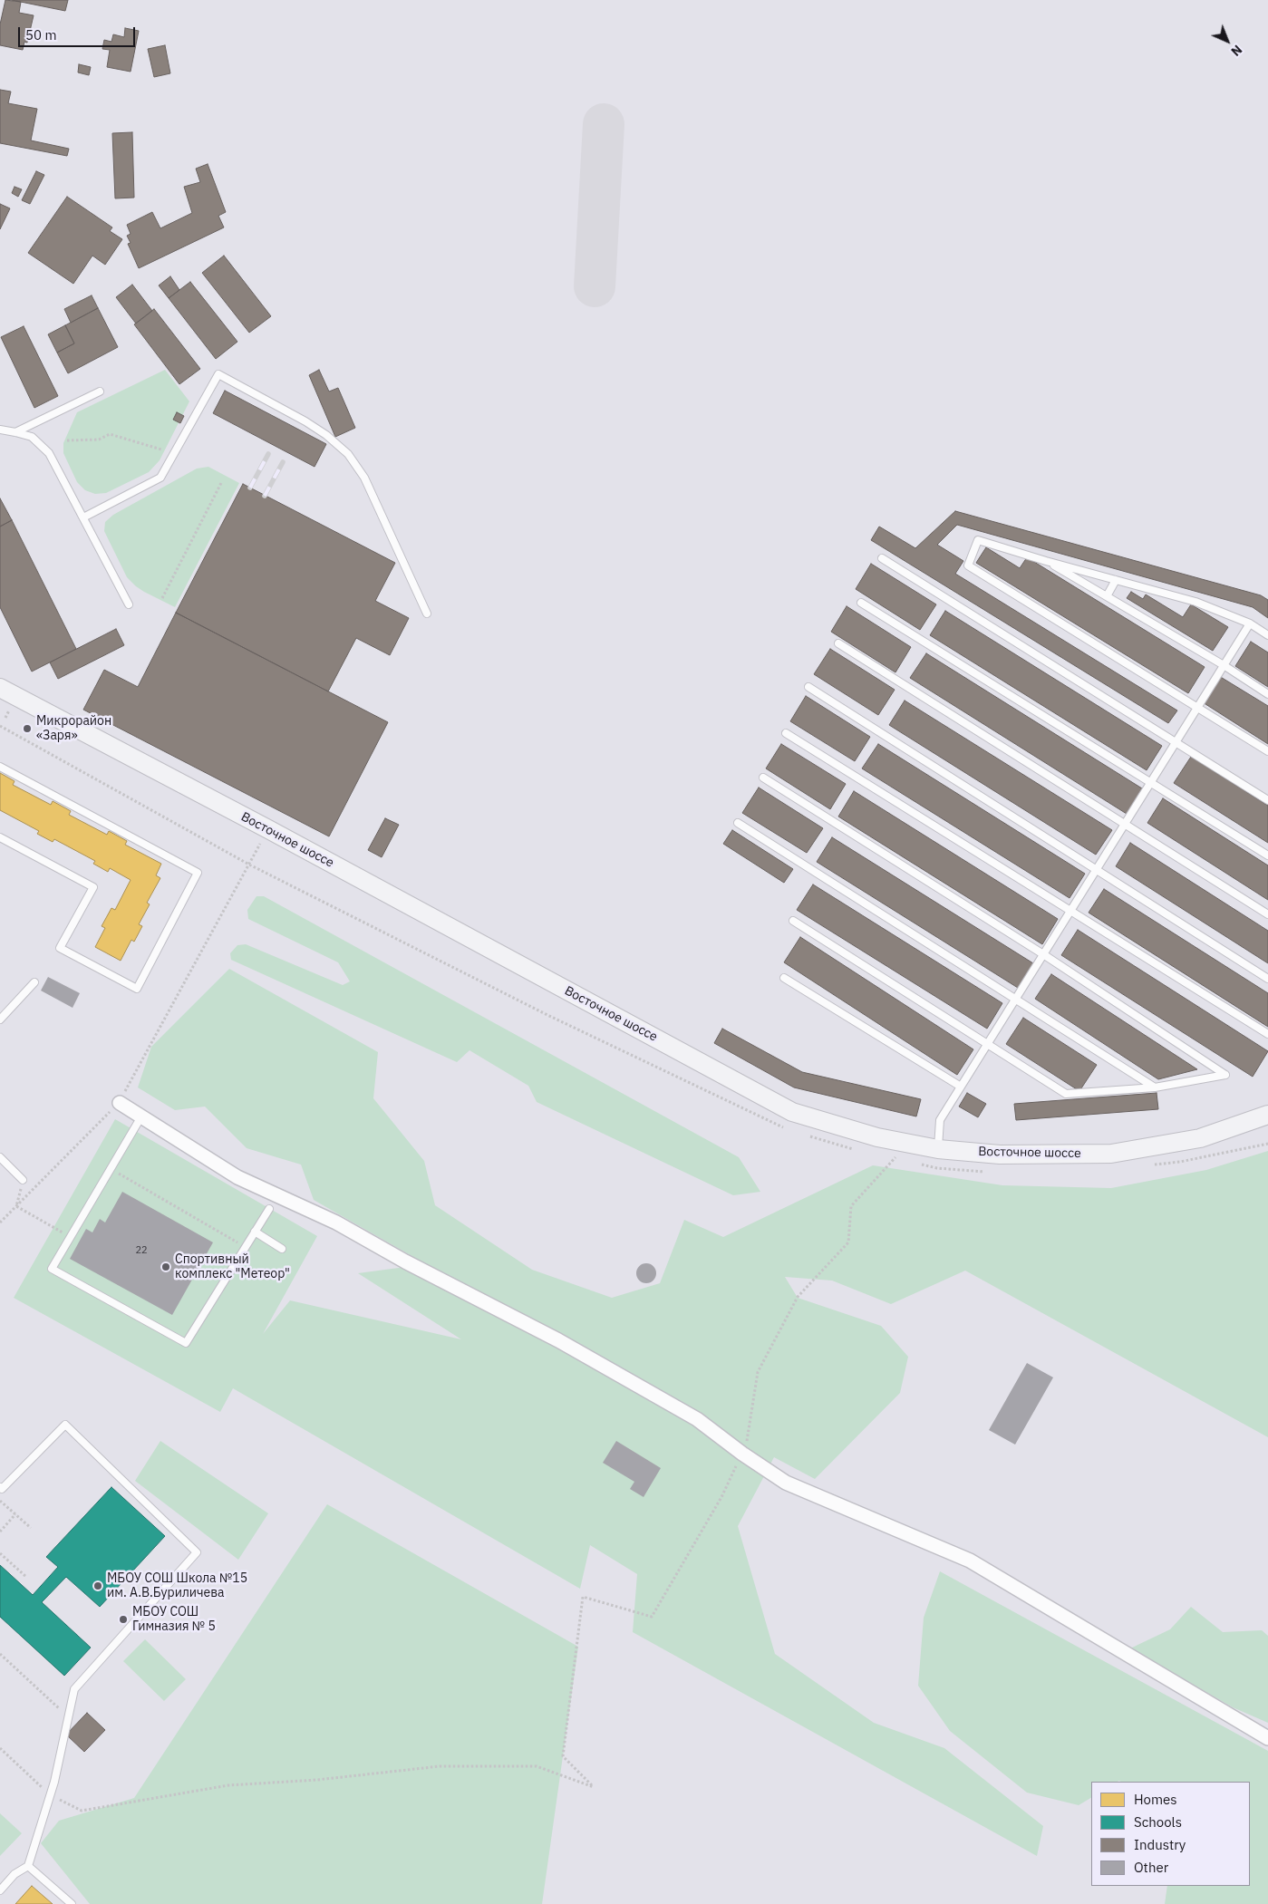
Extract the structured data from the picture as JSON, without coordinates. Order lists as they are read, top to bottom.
{
  "streets": {
    "main road": ["Восточное шоссе"]
  },
  "places": [
    "Микрорайон «Заря»",
    "Спортивный комплекс \"Метеор\"",
    "МБОУ СОШ Школа №15 им. А.В.Буриличева",
    "МБОУ СОШ Гимназия № 5"
  ],
  "house_numbers": ["22"],
  "legend": [
    "Homes",
    "Schools",
    "Industry",
    "Other"
  ],
  "scale_bar": "50 m",
  "north": "bottom right"
}
